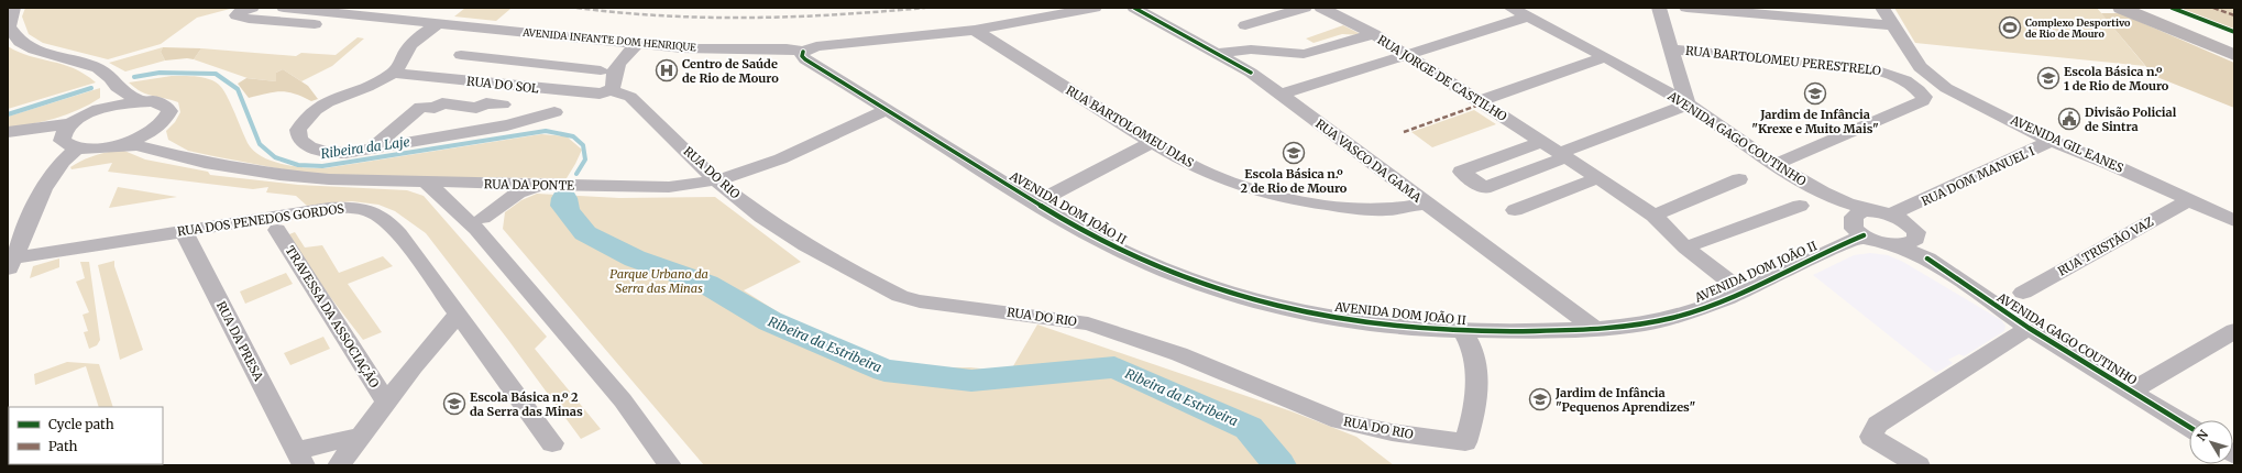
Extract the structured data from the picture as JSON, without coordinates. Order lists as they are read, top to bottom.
{
  "streets": {
    "street": [
      "AVENIDA INFANTE DOM HENRIQUE",
      "RUA BARTOLOMEU PERESTRELO",
      "RUA JORGE DE CASTILHO",
      "RUA DO SOL",
      "RUA BARTOLOMEU DIAS",
      "AVENIDA GAGO COUTINHO",
      "AVENIDA GIL EANES",
      "RUA VASCO DA GAMA",
      "RUA DO RIO",
      "RUA DOM MANUEL I",
      "RUA DA PONTE",
      "AVENIDA DOM JOÃO II",
      "RUA DOS PENEDOS GORDOS",
      "RUA TRISTÃO VAZ",
      "TRAVESSA DA ASSOCIAÇÃO",
      "RUA DA PRESA"
    ]
  },
  "crossings": [
    ["AVENIDA INFANTE DOM HENRIQUE", "RUA BARTOLOMEU DIAS"],
    ["AVENIDA INFANTE DOM HENRIQUE", "AVENIDA DOM JOÃO II"],
    ["RUA BARTOLOMEU PERESTRELO", "AVENIDA GAGO COUTINHO"],
    ["RUA JORGE DE CASTILHO", "AVENIDA DOM JOÃO II"],
    ["RUA DO SOL", "RUA DO RIO"],
    ["RUA BARTOLOMEU DIAS", "RUA VASCO DA GAMA"],
    ["AVENIDA GAGO COUTINHO", "RUA DOM MANUEL I"],
    ["AVENIDA GAGO COUTINHO", "AVENIDA DOM JOÃO II"],
    ["AVENIDA GIL EANES", "RUA DOM MANUEL I"],
    ["AVENIDA GIL EANES", "RUA TRISTÃO VAZ"],
    ["RUA VASCO DA GAMA", "AVENIDA DOM JOÃO II"],
    ["RUA DO RIO", "RUA DA PONTE"],
    ["RUA DO RIO", "AVENIDA DOM JOÃO II"],
    ["RUA DA PONTE", "AVENIDA DOM JOÃO II"],
    ["RUA DOS PENEDOS GORDOS", "RUA DA PRESA"]
  ],
  "water": ["Ribeira da Laje", "Ribeira da Estribeira"],
  "parks": ["Parque Urbano da Serra das Minas"],
  "places": {
    "sports": ["Complexo Desportivo de Rio de Mouro"],
    "hospital": ["Centro de Saúde de Rio de Mouro"],
    "school or university": [
      "Escola Básica n.º 1 de Rio de Mouro",
      "Jardim de Infância \"Krexe e Muito Mais\"",
      "Escola Básica n.º 2 de Rio de Mouro",
      "Jardim de Infância \"Pequenos Aprendizes\"",
      "Escola Básica n.º 2 da Serra das Minas"
    ],
    "public building": ["Divisão Policial de Sintra"]
  },
  "legend": ["Cycle path", "Path"],
  "north": "top left"
}
